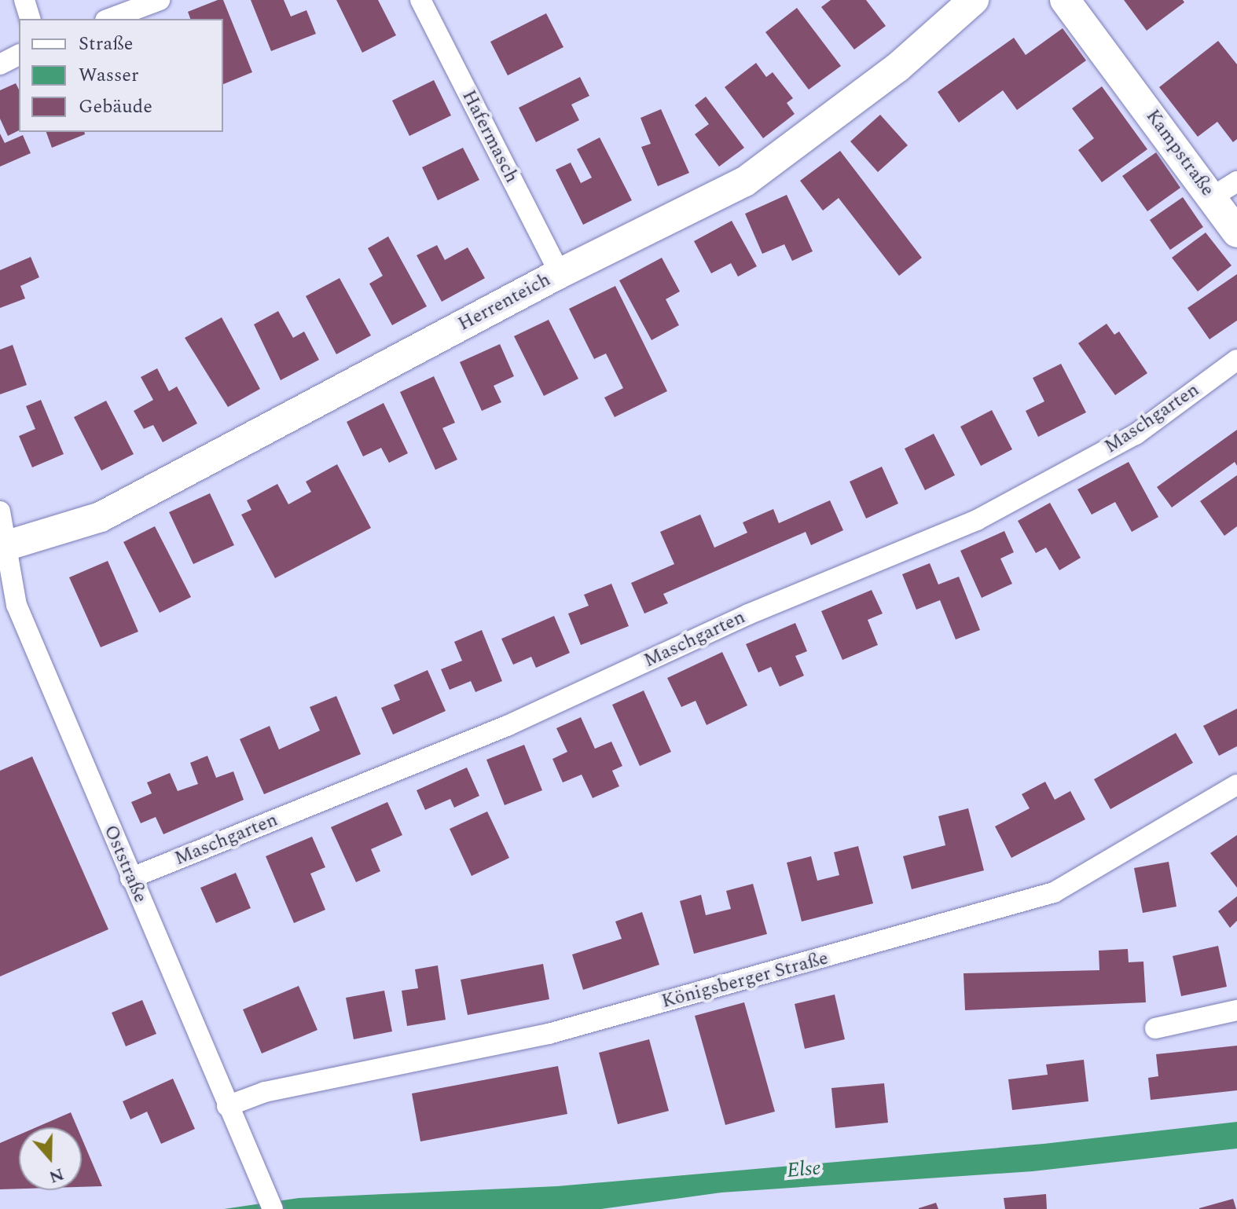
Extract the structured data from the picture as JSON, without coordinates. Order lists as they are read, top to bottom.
{
  "streets": {
    "street": [
      "Hafermasch",
      "Kampstraße",
      "Herrenteich",
      "Maschgarten",
      "Oststraße",
      "Königsberger Straße"
    ]
  },
  "crossings": [
    ["Hafermasch", "Herrenteich"],
    ["Herrenteich", "Oststraße"],
    ["Maschgarten", "Oststraße"],
    ["Oststraße", "Königsberger Straße"]
  ],
  "water": ["Else"],
  "legend": ["Straße", "Wasser", "Gebäude"],
  "north": "bottom"
}
